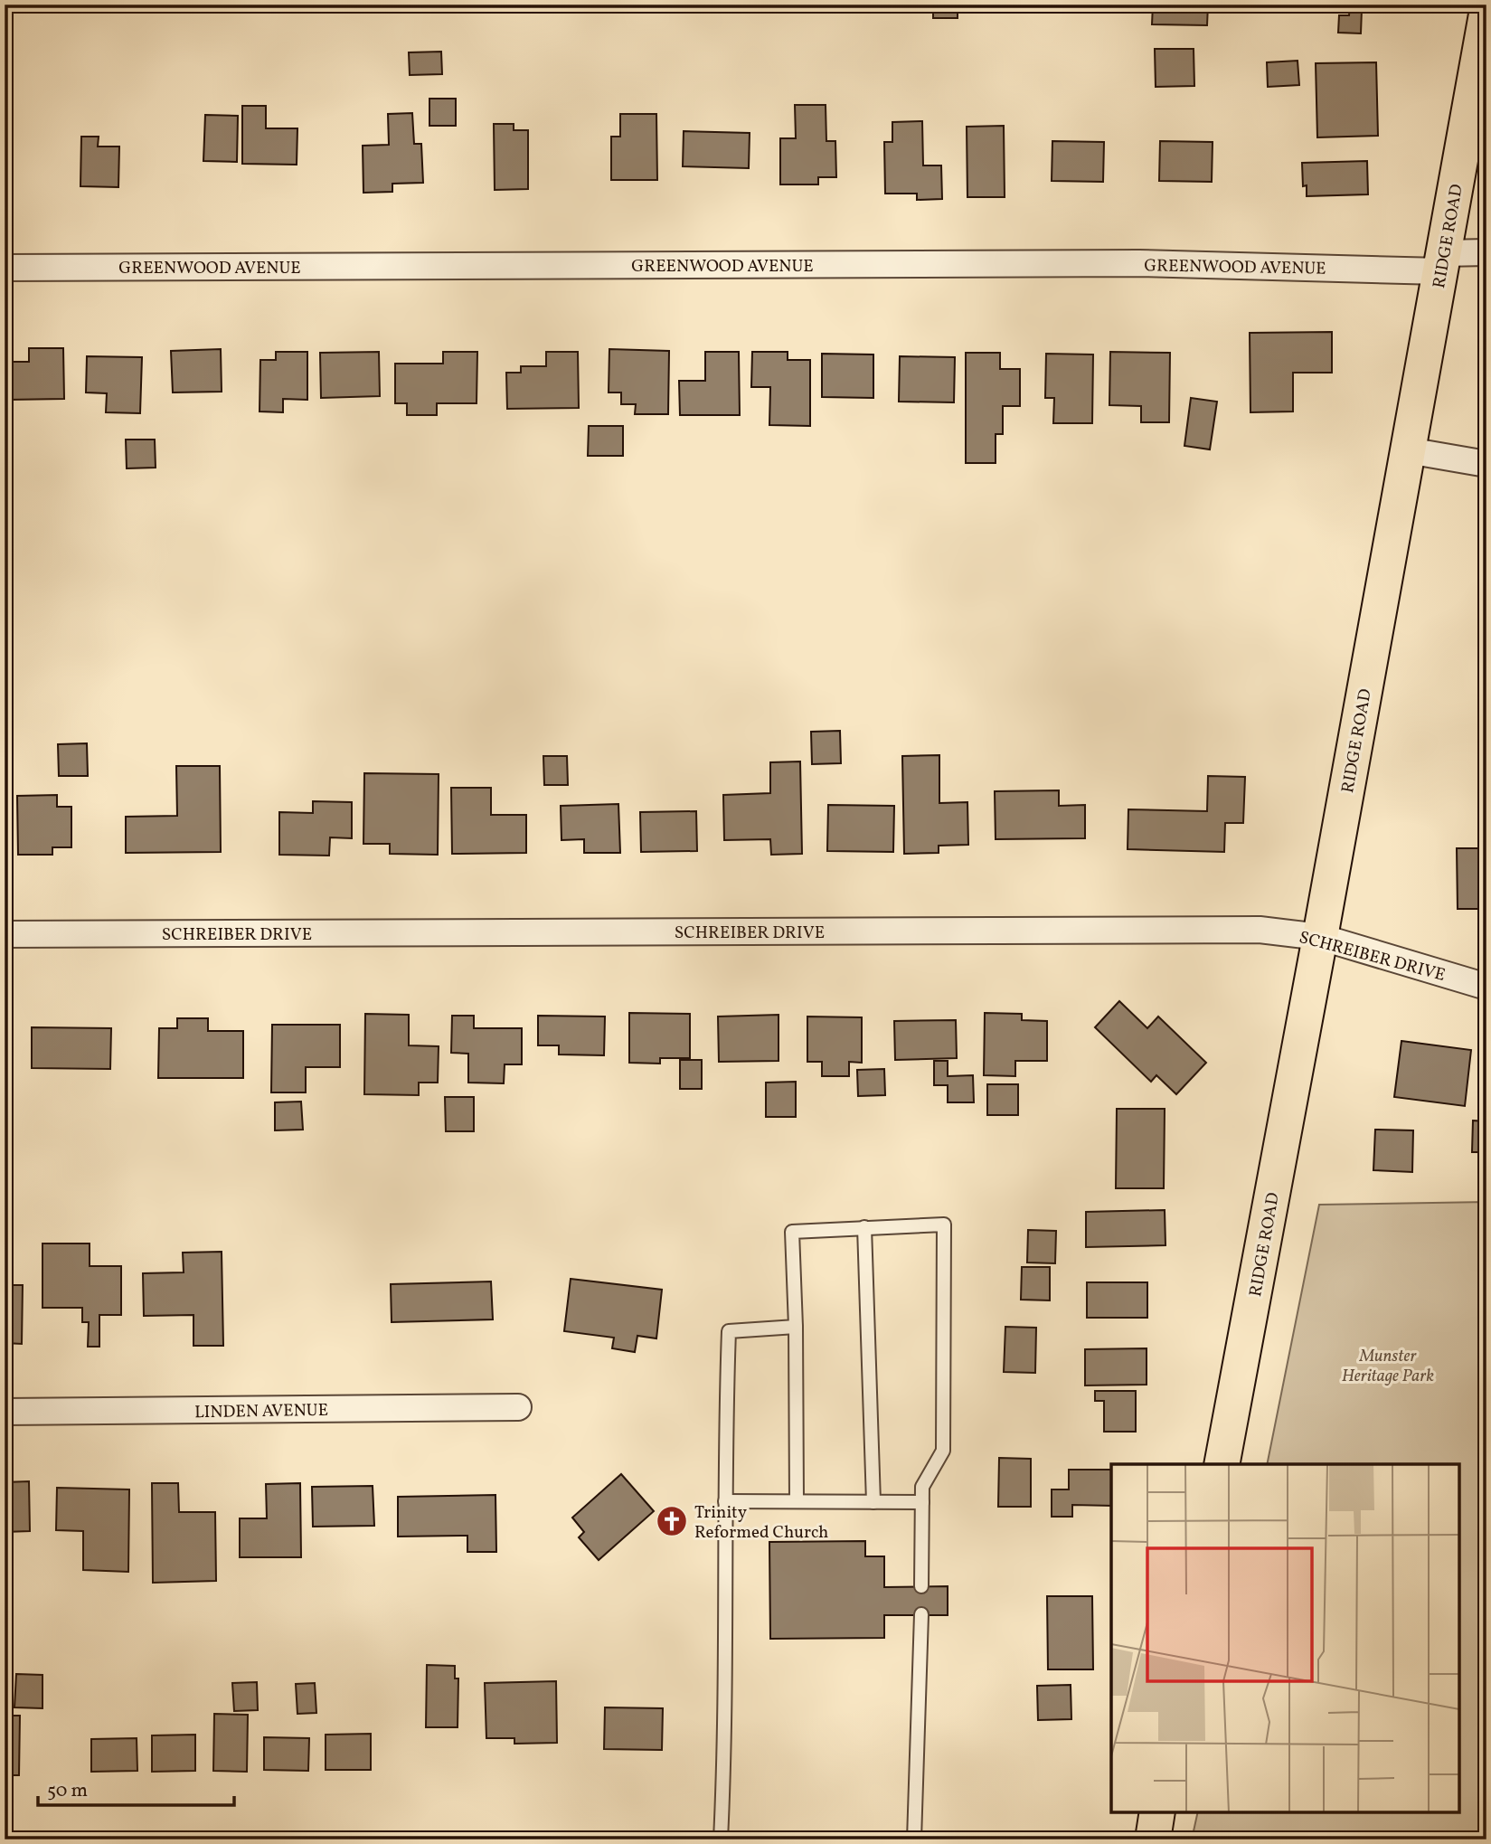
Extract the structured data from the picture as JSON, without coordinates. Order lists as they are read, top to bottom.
{
  "streets": {
    "main road": ["RIDGE ROAD"],
    "street": ["GREENWOOD AVENUE", "SCHREIBER DRIVE", "LINDEN AVENUE"]
  },
  "crossings": [
    ["RIDGE ROAD", "GREENWOOD AVENUE"],
    ["RIDGE ROAD", "SCHREIBER DRIVE"]
  ],
  "parks": ["Munster Heritage Park"],
  "places": {
    "church": ["Trinity Reformed Church"]
  },
  "scale_bar": "50 m"
}
